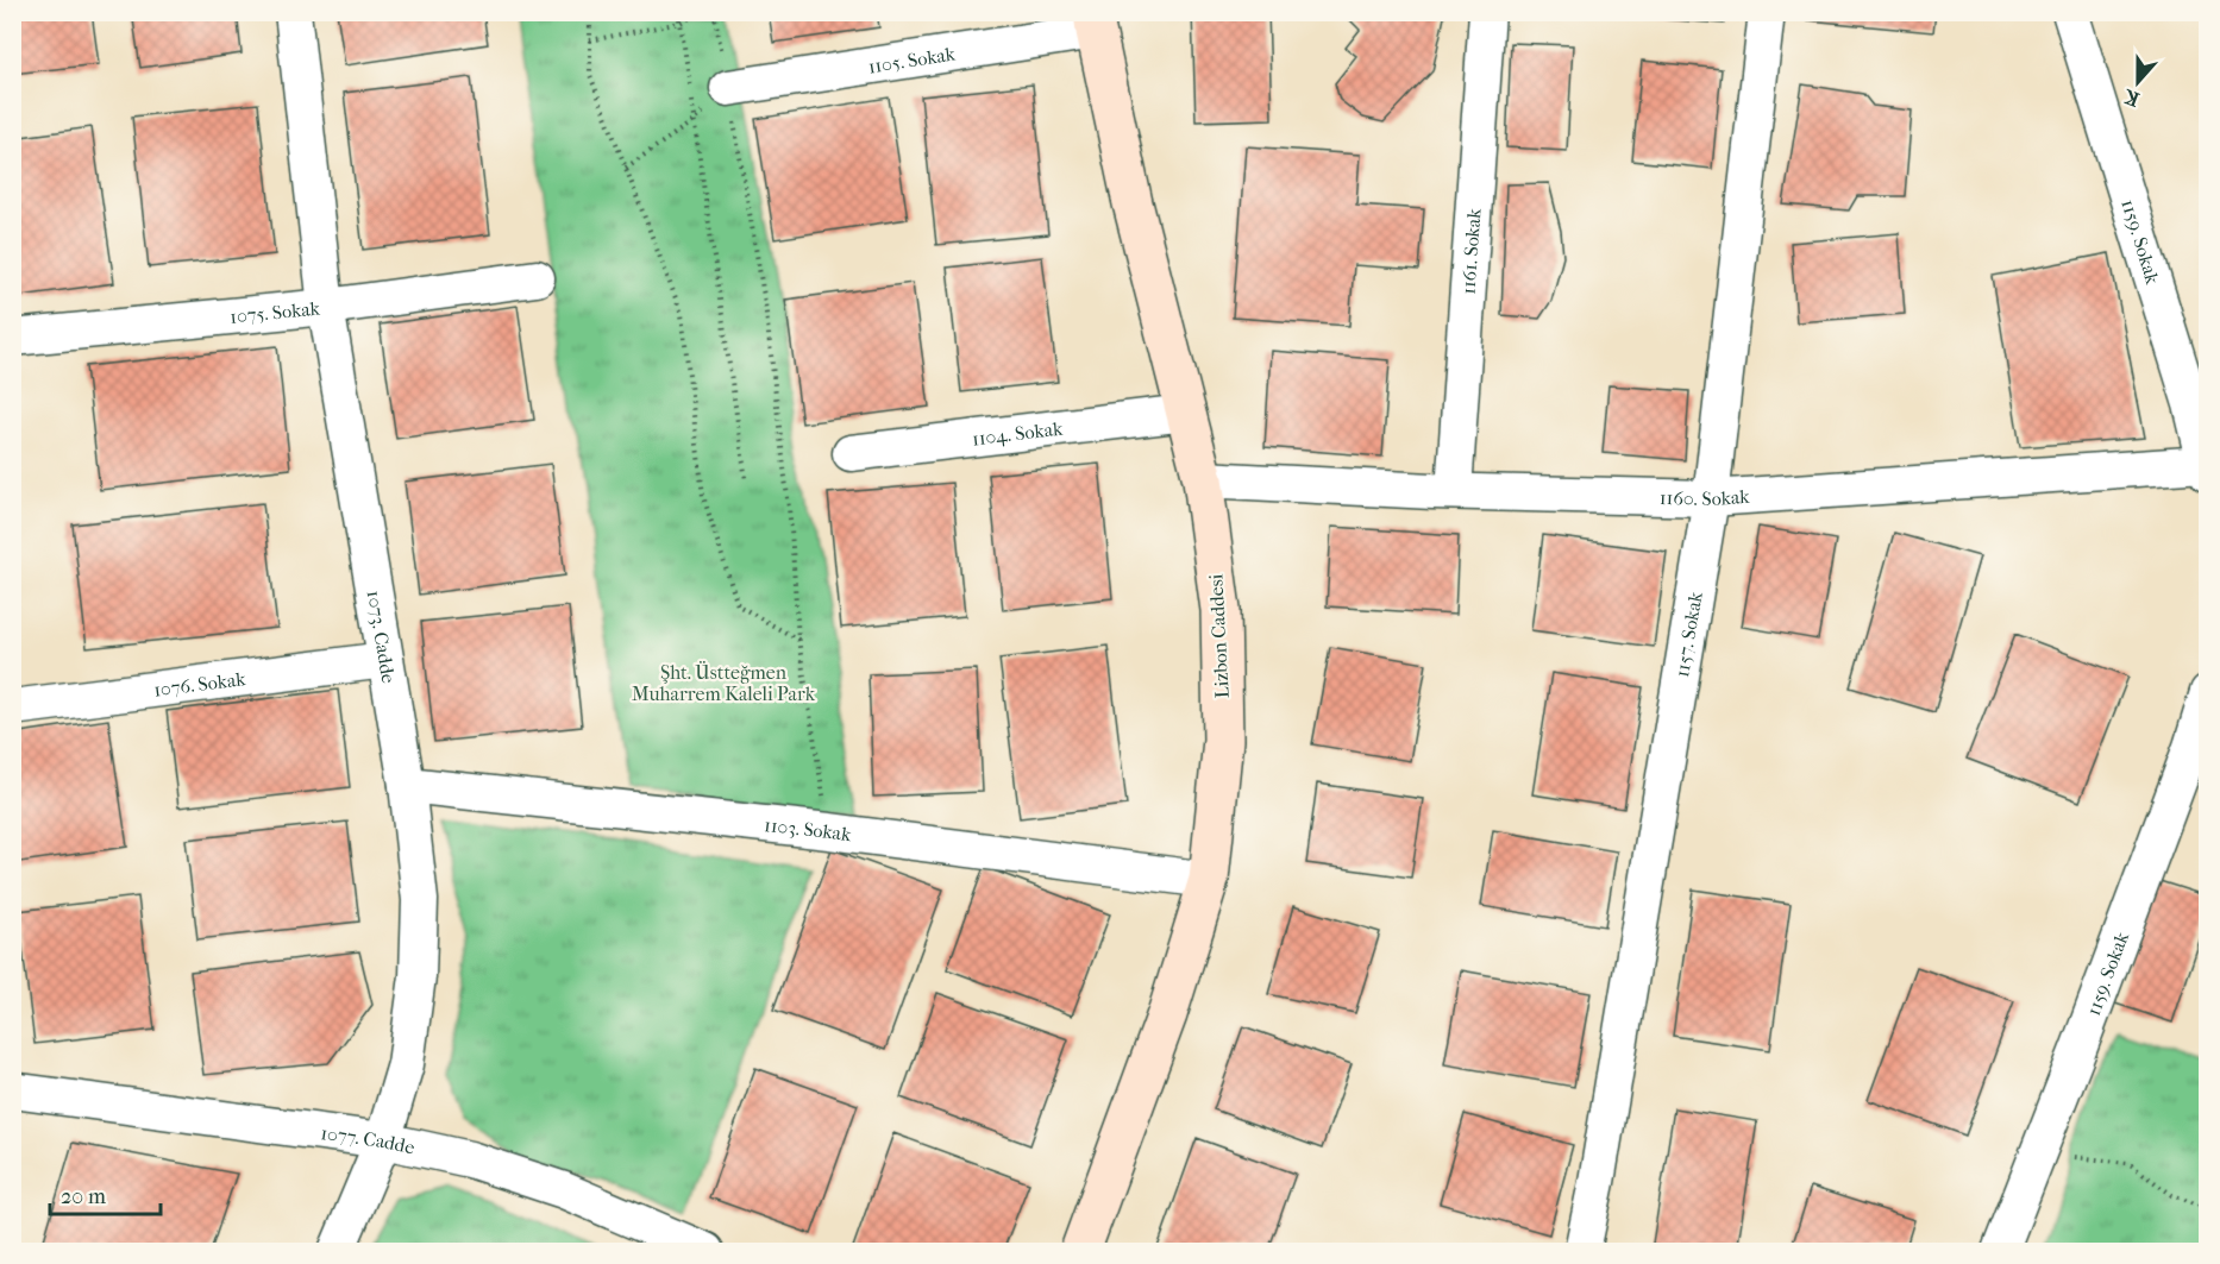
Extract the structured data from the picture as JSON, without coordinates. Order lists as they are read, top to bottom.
{
  "streets": {
    "main road": ["Lizbon Caddesi"],
    "street": [
      "1105. Sokak",
      "1159. Sokak",
      "1161. Sokak",
      "1075. Sokak",
      "1104. Sokak",
      "1160. Sokak",
      "1157. Sokak",
      "1073. Cadde",
      "1076. Sokak",
      "1103. Sokak",
      "1077. Cadde"
    ]
  },
  "crossings": [
    ["1105. Sokak", "Lizbon Caddesi"],
    ["1159. Sokak", "1160. Sokak"],
    ["1161. Sokak", "1160. Sokak"],
    ["1075. Sokak", "1073. Cadde"],
    ["1104. Sokak", "Lizbon Caddesi"],
    ["1160. Sokak", "1157. Sokak"],
    ["1160. Sokak", "Lizbon Caddesi"],
    ["1073. Cadde", "1076. Sokak"],
    ["1073. Cadde", "1103. Sokak"],
    ["1073. Cadde", "1077. Cadde"],
    ["Lizbon Caddesi", "1103. Sokak"]
  ],
  "parks": ["Şht. Üstteğmen Muharrem Kaleli Park"],
  "scale_bar": "20 m",
  "north": "bottom"
}
